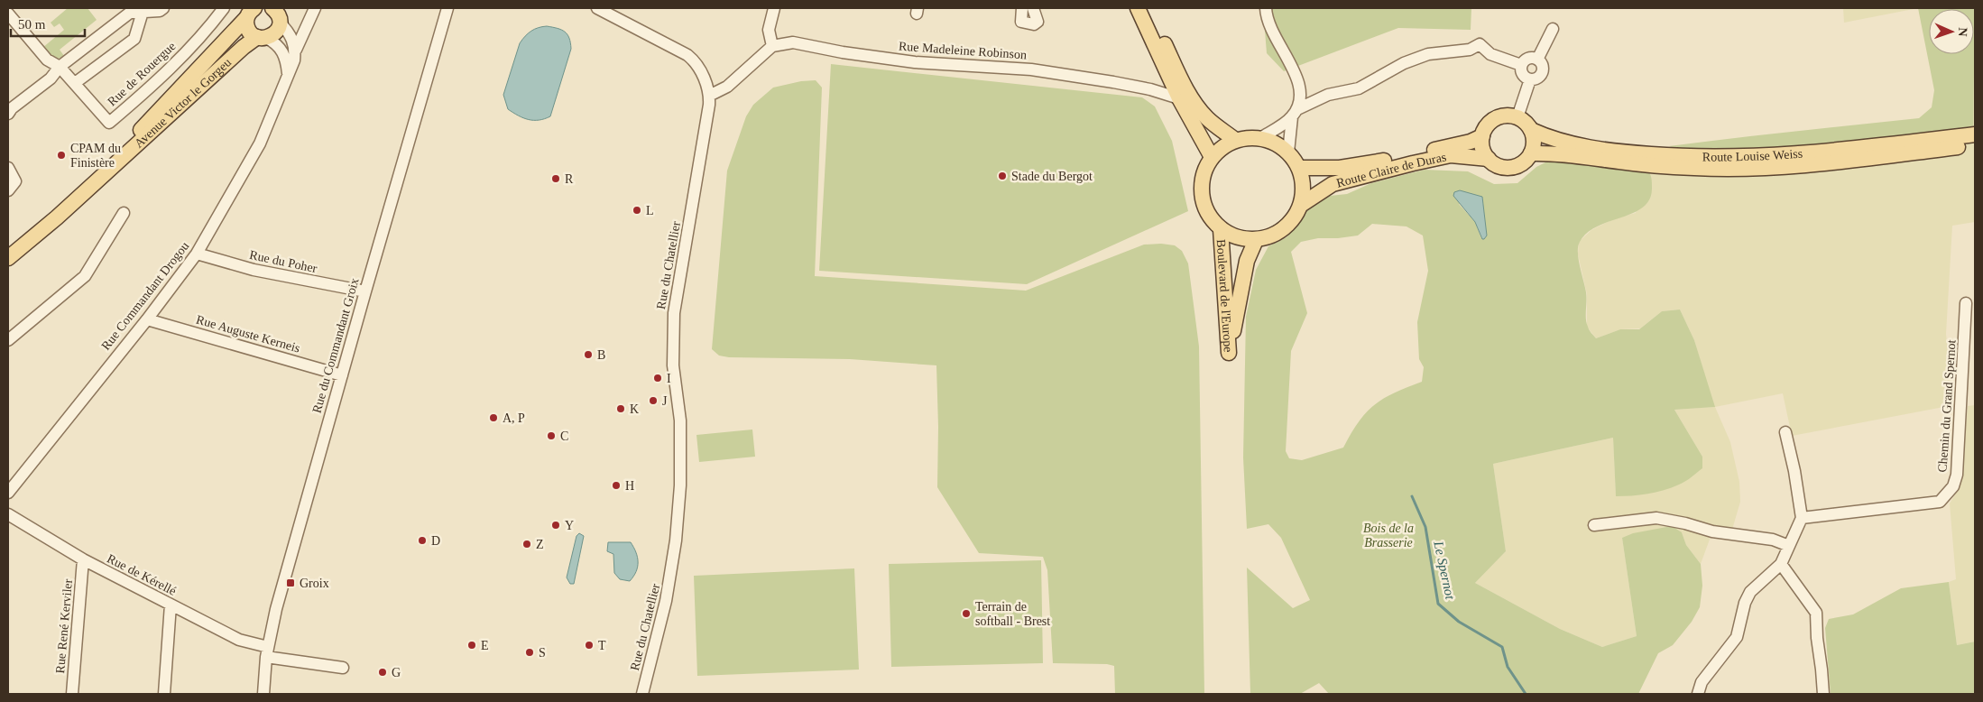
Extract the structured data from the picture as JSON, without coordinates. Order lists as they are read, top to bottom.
{
  "streets": {
    "main road": [
      "Avenue Victor le Gorgeu",
      "Route Louise Weiss",
      "Route Claire de Duras",
      "Boulevard de l'Europe"
    ],
    "street": [
      "Rue Madeleine Robinson",
      "Rue de Rouergue",
      "Rue du Poher",
      "Rue du Chatellier",
      "Rue Commandant Drogou",
      "Rue Auguste Kerneis",
      "Rue du Commandant Groix",
      "Chemin du Grand Spernot",
      "Rue de Kérellé",
      "Rue René Kerviler"
    ]
  },
  "crossings": [
    ["Route Louise Weiss", "Route Claire de Duras"],
    ["Route Claire de Duras", "Boulevard de l'Europe"],
    ["Rue du Poher", "Rue Commandant Drogou"],
    ["Rue du Poher", "Rue du Commandant Groix"],
    ["Rue Commandant Drogou", "Rue Auguste Kerneis"],
    ["Rue Auguste Kerneis", "Rue du Commandant Groix"],
    ["Rue du Commandant Groix", "Rue de Kérellé"],
    ["Rue de Kérellé", "Rue René Kerviler"]
  ],
  "water": ["Le Spernot"],
  "parks": ["Bois de la Brasserie"],
  "places": {
    "other": [
      "CPAM du Finistère",
      "Stade du Bergot",
      "R",
      "L",
      "B",
      "I",
      "J",
      "K",
      "A, P",
      "C",
      "H",
      "Y",
      "D",
      "Z",
      "Terrain de softball - Brest",
      "E",
      "T",
      "S",
      "G"
    ],
    "transit": ["Groix"]
  },
  "scale_bar": "50 m",
  "north": "right"
}
